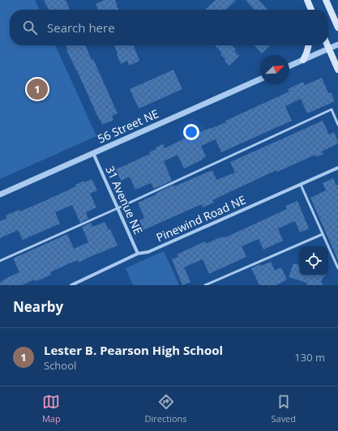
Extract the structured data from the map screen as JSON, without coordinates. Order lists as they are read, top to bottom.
{
  "streets": {
    "street": ["56 Street NE", "31 Avenue NE", "Pinewind Road NE"]
  },
  "crossings": [
    ["56 Street NE", "31 Avenue NE"],
    ["31 Avenue NE", "Pinewind Road NE"]
  ],
  "north": "top right",
  "page": {
    "search": "Search here",
    "pins": "1",
    "heading": "Nearby",
    "list": [
      {
        "mark": "1",
        "name": "Lester B. Pearson High School",
        "note": "School",
        "value": "130 m"
      }
    ],
    "nav": ["Map", "Directions", "Saved"]
  }
}
